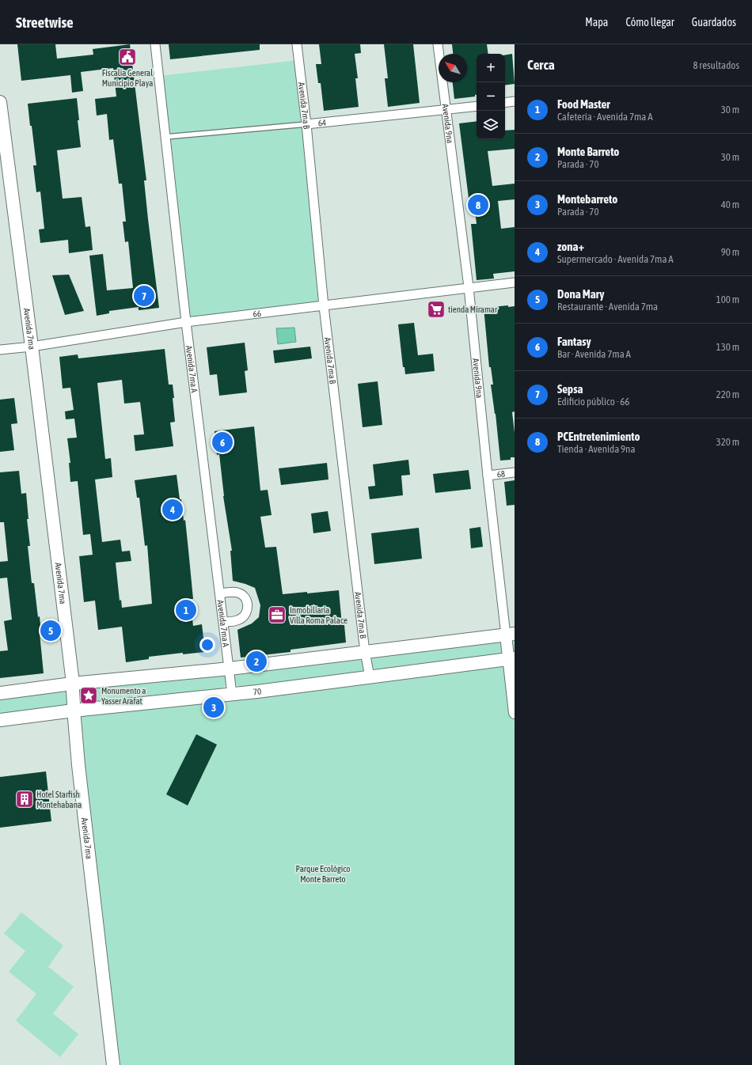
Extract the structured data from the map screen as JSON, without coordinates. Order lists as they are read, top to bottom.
{
  "streets": {
    "main road": ["Avenida 7ma", "70"],
    "street": [
      "Avenida 7ma B",
      "64",
      "Avenida 9na",
      "66",
      "Avenida 7ma A",
      "68"
    ]
  },
  "crossings": [
    ["Avenida 7ma B", "64"],
    ["Avenida 7ma B", "66"],
    ["Avenida 7ma B", "70"],
    ["64", "Avenida 9na"],
    ["64", "Avenida 7ma A"],
    ["Avenida 9na", "66"],
    ["Avenida 9na", "68"],
    ["Avenida 9na", "70"],
    ["66", "Avenida 7ma"],
    ["66", "Avenida 7ma A"],
    ["Avenida 7ma", "70"],
    ["Avenida 7ma A", "70"]
  ],
  "parks": ["Parque Ecológico Monte Barreto"],
  "places": {
    "public building": ["Fiscalía General Municipio Playa"],
    "supermarket": ["tienda Miramar"],
    "office": ["Inmobiliaria Villa Roma Palace"],
    "place": ["Monumento a Yasser Arafat"],
    "building": ["Hotel Starfish Montehabana"]
  },
  "north": "top left",
  "page": {
    "header": "Streetwise",
    "nav": ["Mapa", "Cómo llegar", "Guardados"],
    "heading": ["Cerca", "8 resultados"],
    "map_buttons": ["+", "−"],
    "list": [
      {
        "mark": "1",
        "name": "Food Master",
        "note": "Cafetería · Avenida 7ma A",
        "value": "30 m"
      },
      {
        "mark": "2",
        "name": "Monte Barreto",
        "note": "Parada · 70",
        "value": "30 m"
      },
      {
        "mark": "3",
        "name": "Montebarreto",
        "note": "Parada · 70",
        "value": "40 m"
      },
      {
        "mark": "4",
        "name": "zona+",
        "note": "Supermercado · Avenida 7ma A",
        "value": "90 m"
      },
      {
        "mark": "5",
        "name": "Dona Mary",
        "note": "Restaurante · Avenida 7ma",
        "value": "100 m"
      },
      {
        "mark": "6",
        "name": "Fantasy",
        "note": "Bar · Avenida 7ma A",
        "value": "130 m"
      },
      {
        "mark": "7",
        "name": "Sepsa",
        "note": "Edificio público · 66",
        "value": "220 m"
      },
      {
        "mark": "8",
        "name": "PCEntretenimiento",
        "note": "Tienda · Avenida 9na",
        "value": "320 m"
      }
    ],
    "pins": [
      "8",
      "7",
      "6",
      "4",
      "1",
      "5",
      "2",
      "3"
    ]
  }
}
